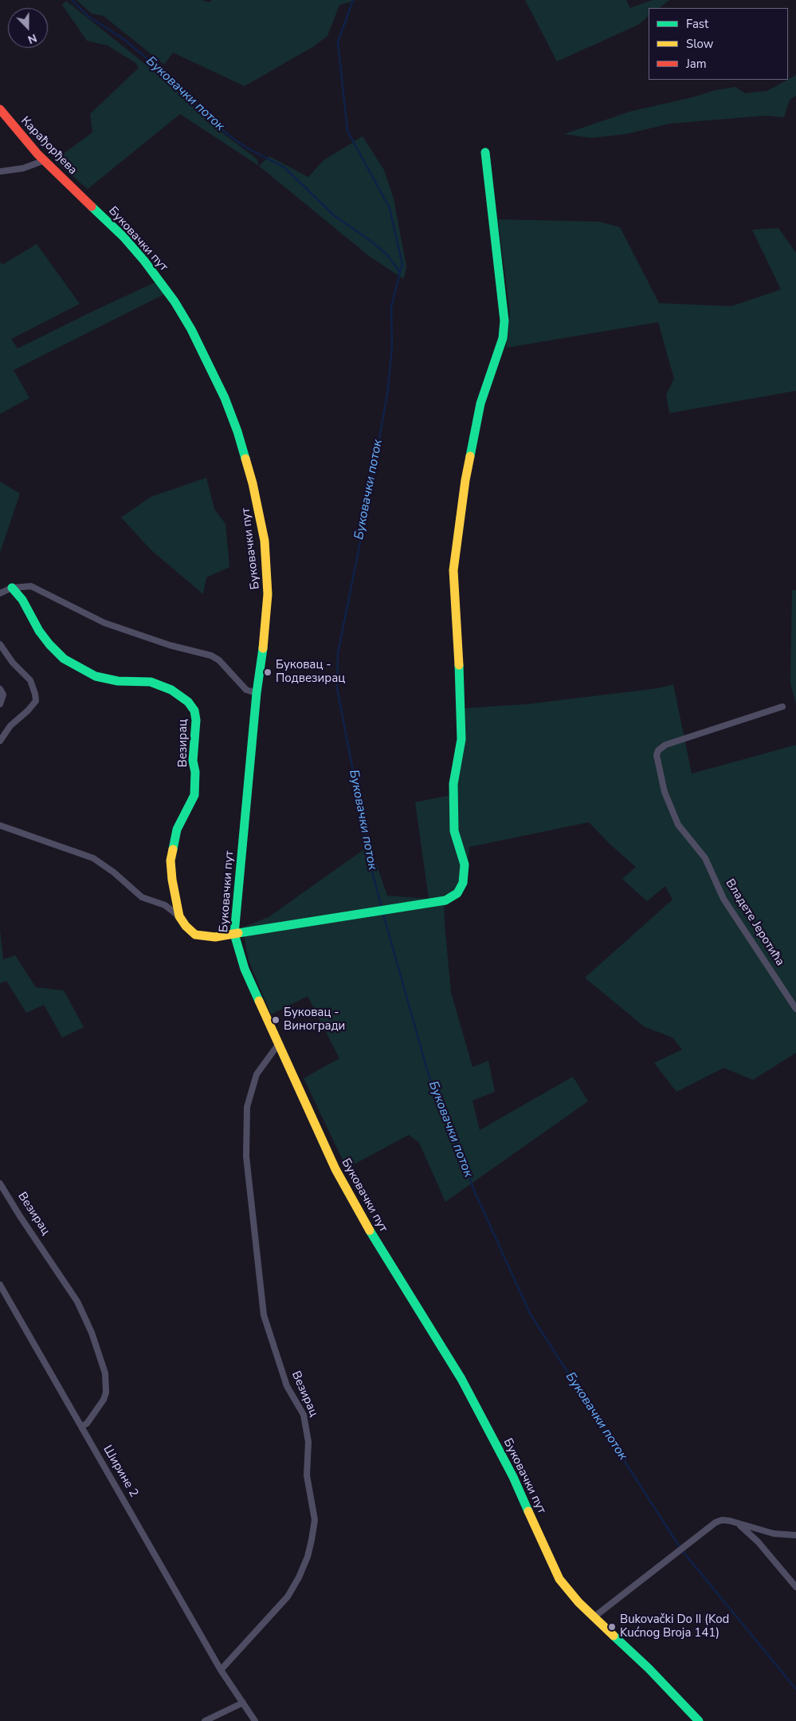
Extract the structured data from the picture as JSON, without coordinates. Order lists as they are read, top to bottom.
{
  "streets": {
    "street": [
      "Карађорђева",
      "Буковачки пут",
      "Везирац",
      "Владете Јеротића",
      "Ширине 2"
    ]
  },
  "crossings": [
    ["Карађорђева", "Буковачки пут"],
    ["Буковачки пут", "Везирац"],
    ["Везирац", "Ширине 2"]
  ],
  "water": ["Буковачки поток"],
  "places": ["Буковац - Подвезирац", "Буковац - Виногради", "Bukovački Do II (Kod Kućnog Broja 141)"],
  "legend": ["Fast", "Slow", "Jam"],
  "north": "bottom"
}
